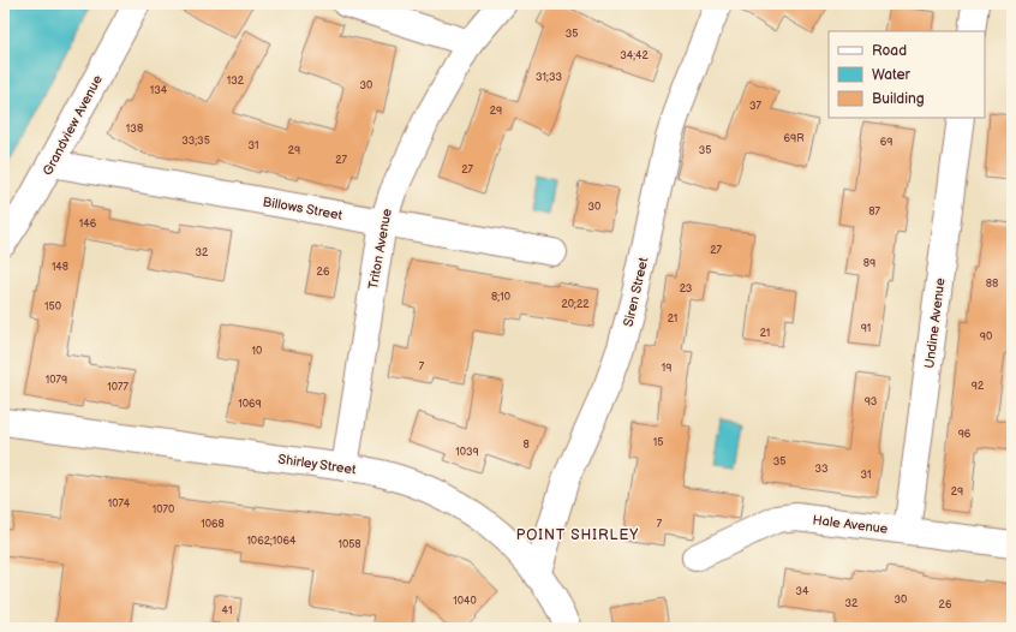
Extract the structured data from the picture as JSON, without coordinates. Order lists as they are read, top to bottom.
{
  "streets": {
    "street": [
      "Grandview Avenue",
      "Billows Street",
      "Triton Avenue",
      "Siren Street",
      "Undine Avenue",
      "Shirley Street",
      "Hale Avenue"
    ]
  },
  "crossings": [
    ["Grandview Avenue", "Billows Street"],
    ["Billows Street", "Triton Avenue"],
    ["Triton Avenue", "Shirley Street"],
    ["Siren Street", "Shirley Street"],
    ["Undine Avenue", "Hale Avenue"]
  ],
  "districts": ["POINT SHIRLEY"],
  "house_numbers": [
    "35",
    "34;42",
    "31;33",
    "132",
    "30",
    "134",
    "37",
    "29",
    "138",
    "69R",
    "33;35",
    "69",
    "31",
    "29",
    "35",
    "27",
    "27",
    "30",
    "87",
    "146",
    "27",
    "32",
    "89",
    "148",
    "26",
    "88",
    "23",
    "8;10",
    "20;22",
    "150",
    "21",
    "91",
    "21",
    "90",
    "10",
    "7",
    "19",
    "1079",
    "92",
    "1077",
    "93",
    "1069",
    "96",
    "15",
    "8",
    "1039",
    "35",
    "33",
    "31",
    "29",
    "1074",
    "1070",
    "1068",
    "7",
    "1062;1064",
    "1058",
    "34",
    "30",
    "1040",
    "32",
    "26",
    "41"
  ],
  "legend": ["Road", "Water", "Building"]
}
